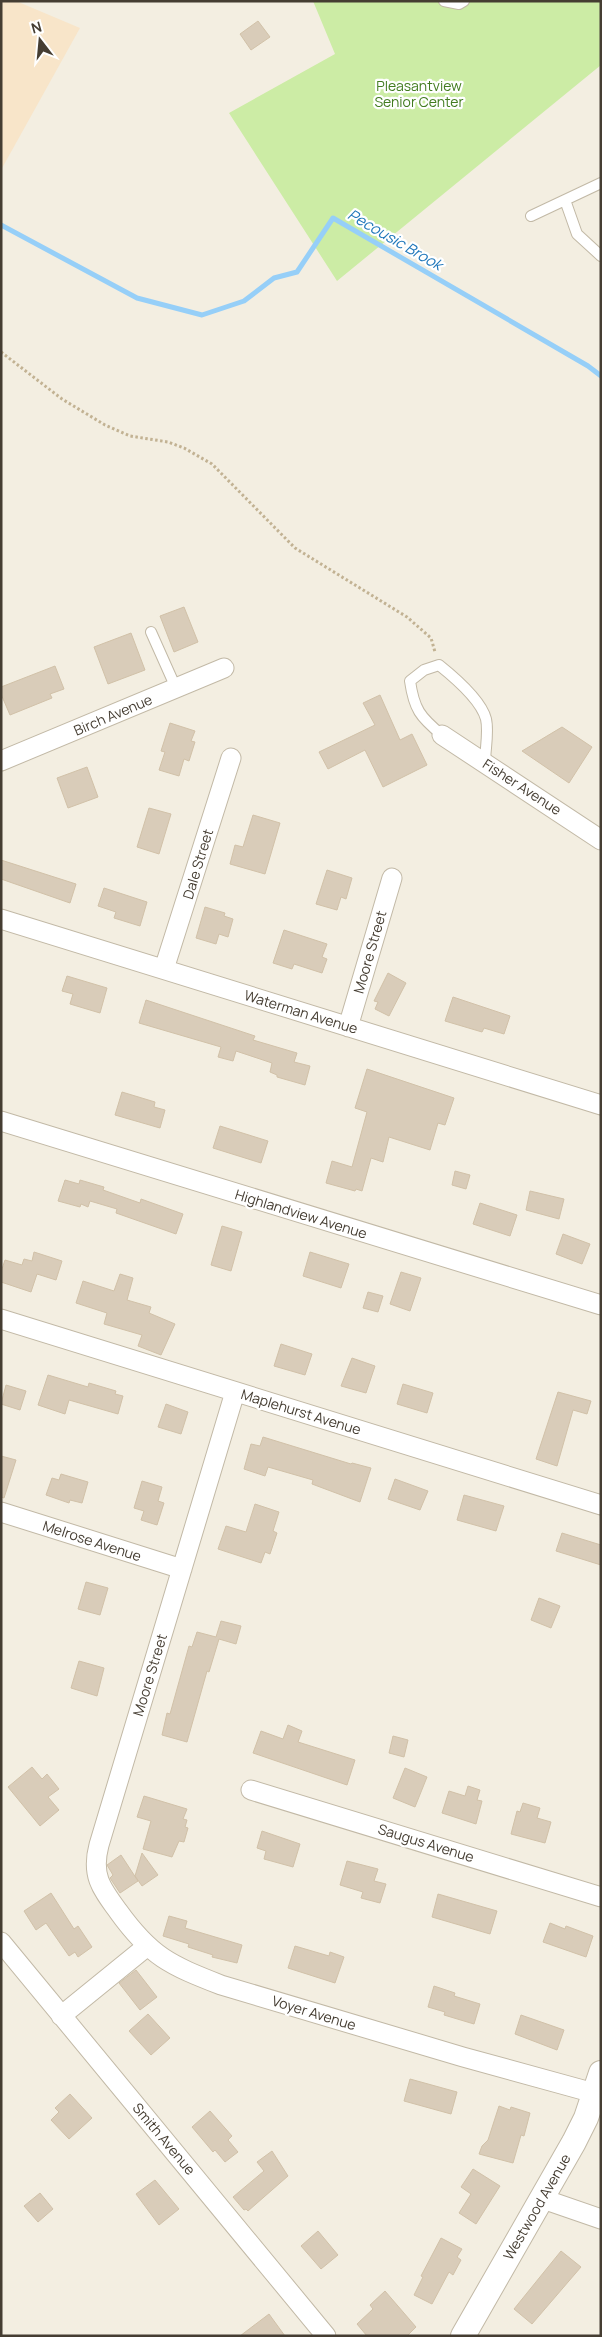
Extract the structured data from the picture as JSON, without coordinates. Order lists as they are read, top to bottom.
{
  "streets": {
    "street": [
      "Birch Avenue",
      "Fisher Avenue",
      "Dale Street",
      "Moore Street",
      "Waterman Avenue",
      "Highlandview Avenue",
      "Maplehurst Avenue",
      "Melrose Avenue",
      "Saugus Avenue",
      "Voyer Avenue",
      "Smith Avenue",
      "Westwood Avenue"
    ]
  },
  "crossings": [
    ["Dale Street", "Waterman Avenue"],
    ["Moore Street", "Waterman Avenue"],
    ["Moore Street", "Maplehurst Avenue"],
    ["Moore Street", "Melrose Avenue"],
    ["Moore Street", "Voyer Avenue"],
    ["Voyer Avenue", "Westwood Avenue"]
  ],
  "water": ["Pecousic Brook"],
  "parks": ["Pleasantview Senior Center"],
  "north": "top"
}
